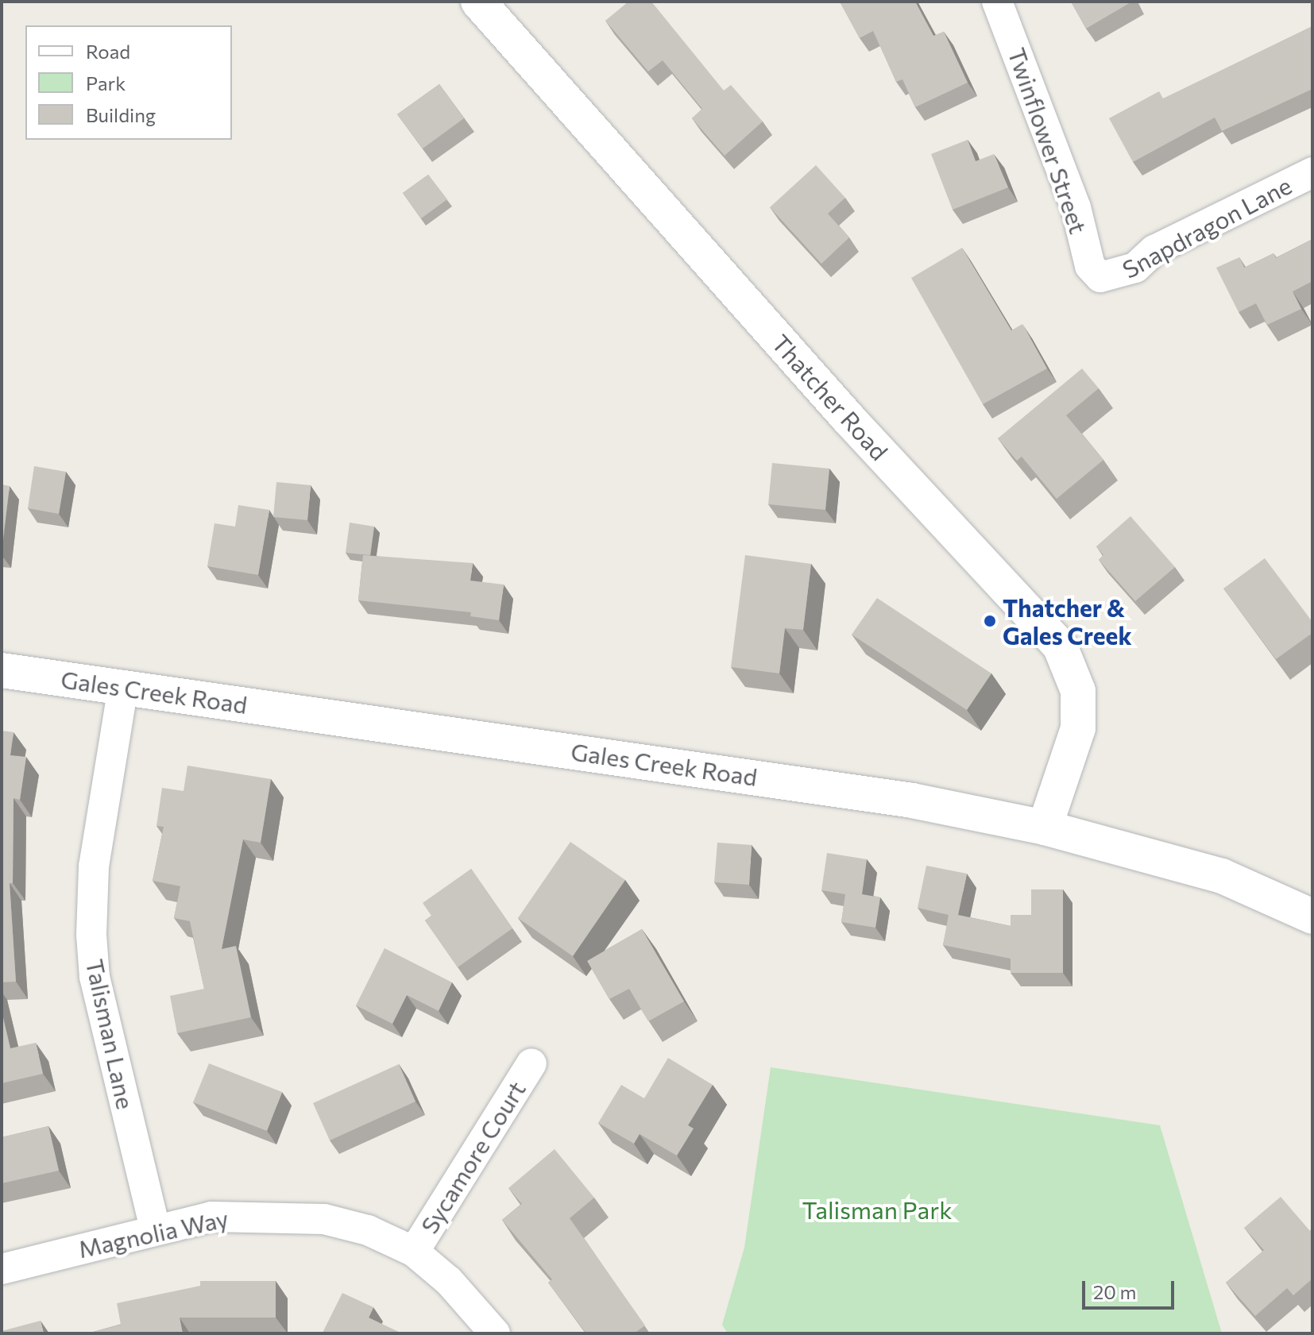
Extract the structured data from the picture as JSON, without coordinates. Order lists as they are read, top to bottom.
{
  "streets": {
    "main road": ["Thatcher Road", "Gales Creek Road"],
    "street": [
      "Twinflower Street",
      "Snapdragon Lane",
      "Talisman Lane",
      "Sycamore Court",
      "Magnolia Way"
    ]
  },
  "crossings": [
    ["Twinflower Street", "Snapdragon Lane"],
    ["Thatcher Road", "Gales Creek Road"],
    ["Gales Creek Road", "Talisman Lane"],
    ["Talisman Lane", "Magnolia Way"],
    ["Sycamore Court", "Magnolia Way"]
  ],
  "parks": ["Talisman Park"],
  "places": ["Thatcher & Gales Creek"],
  "legend": ["Road", "Park", "Building"],
  "scale_bar": "20 m"
}
